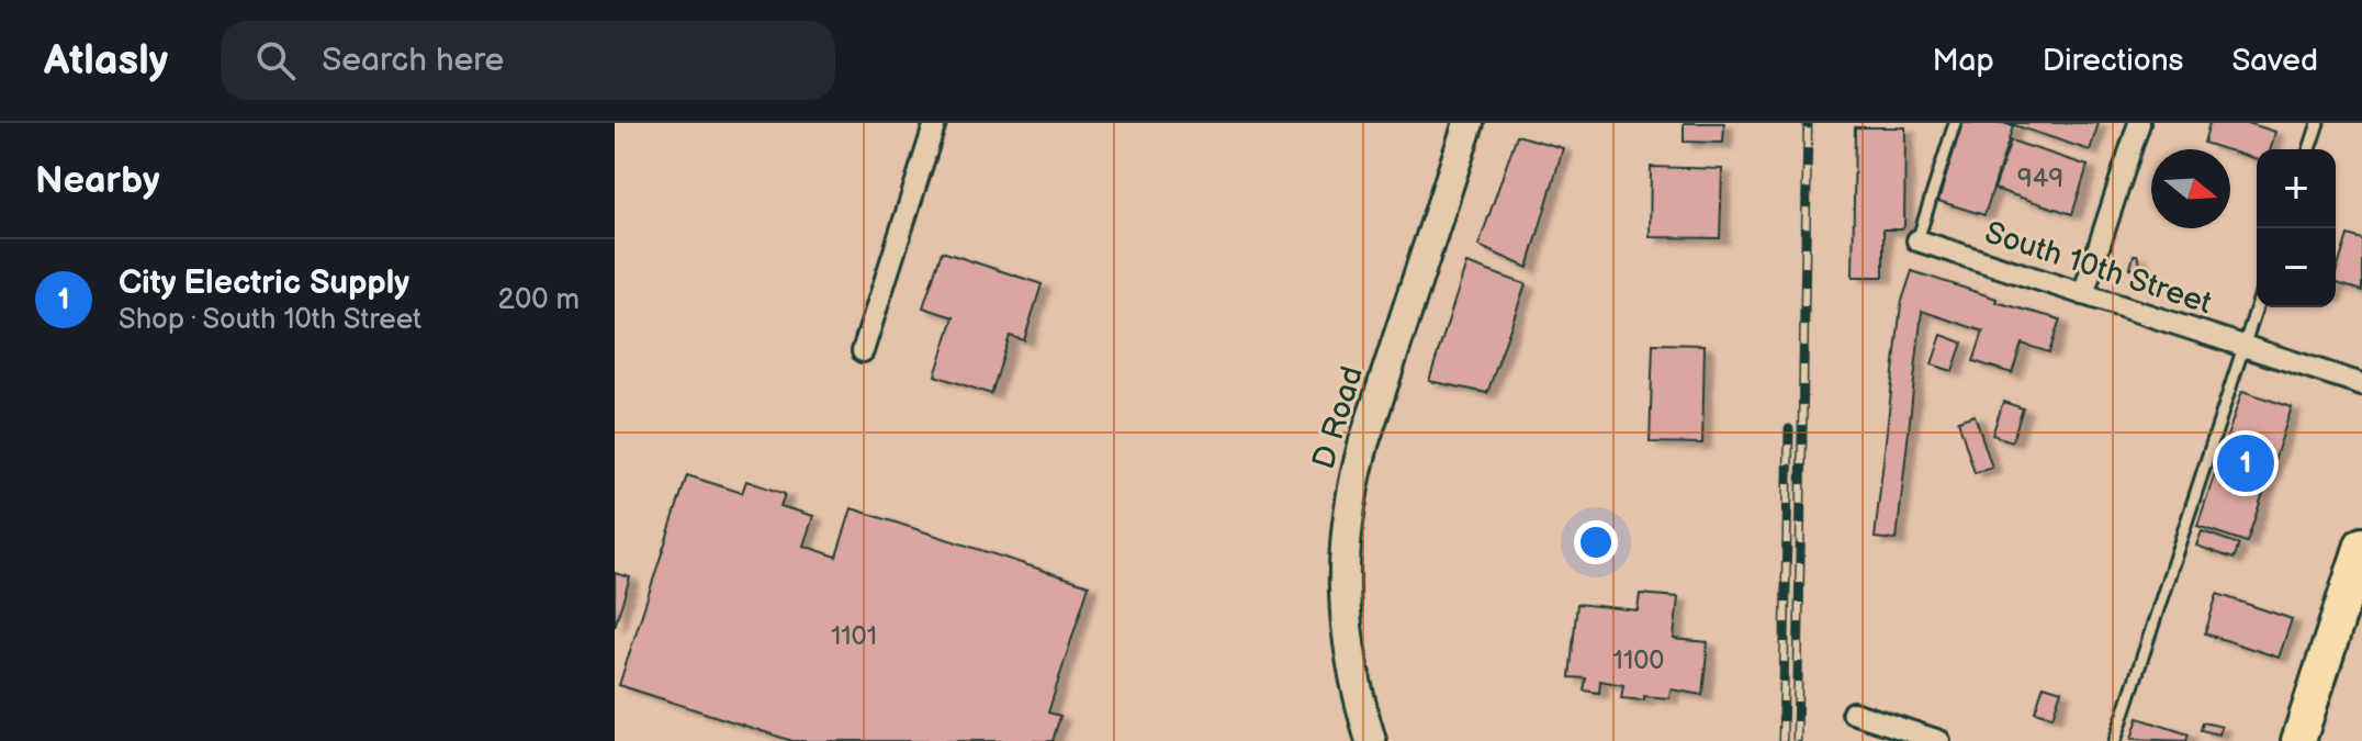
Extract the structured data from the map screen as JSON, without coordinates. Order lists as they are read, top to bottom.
{
  "streets": {
    "street": ["South 10th Street", "D Road"]
  },
  "house_numbers": ["949", "1101", "1100"],
  "north": "right",
  "page": {
    "header": "Atlasly",
    "search": "Search here",
    "nav": ["Map", "Directions", "Saved"],
    "heading": "Nearby",
    "map_buttons": ["+", "−"],
    "list": [
      {
        "mark": "1",
        "name": "City Electric Supply",
        "note": "Shop · South 10th Street",
        "value": "200 m"
      }
    ],
    "pins": "1"
  }
}
